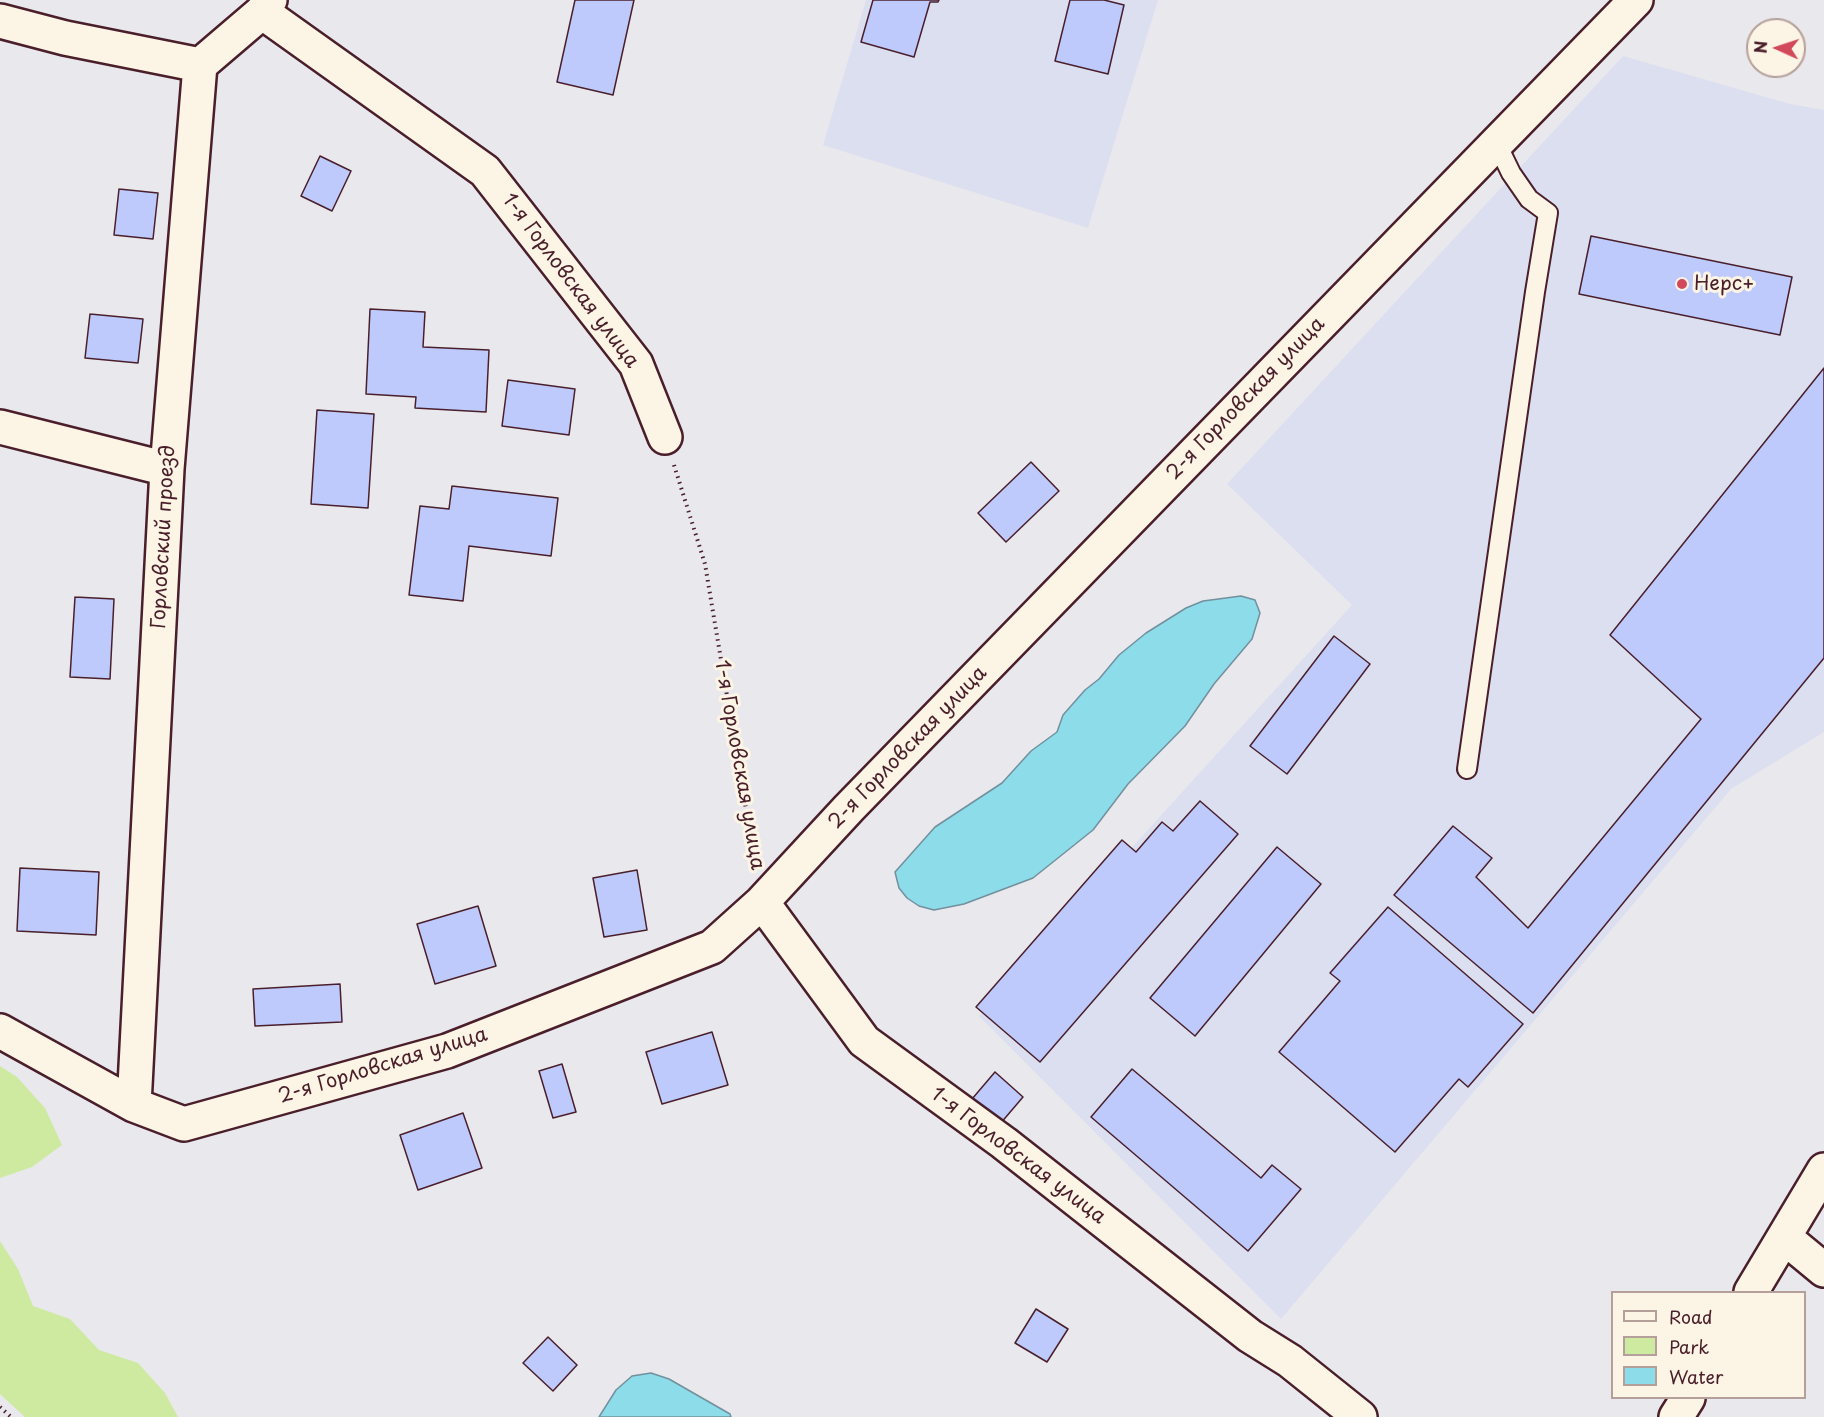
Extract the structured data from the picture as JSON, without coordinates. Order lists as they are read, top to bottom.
{
  "streets": {
    "street": ["1-я Горловская улица", "2-я Горловская улица", "Горловский проезд"]
  },
  "crossings": [
    ["1-я Горловская улица", "2-я Горловская улица"],
    ["2-я Горловская улица", "Горловский проезд"]
  ],
  "places": ["Нерс+"],
  "legend": ["Road", "Park", "Water"],
  "north": "left"
}
